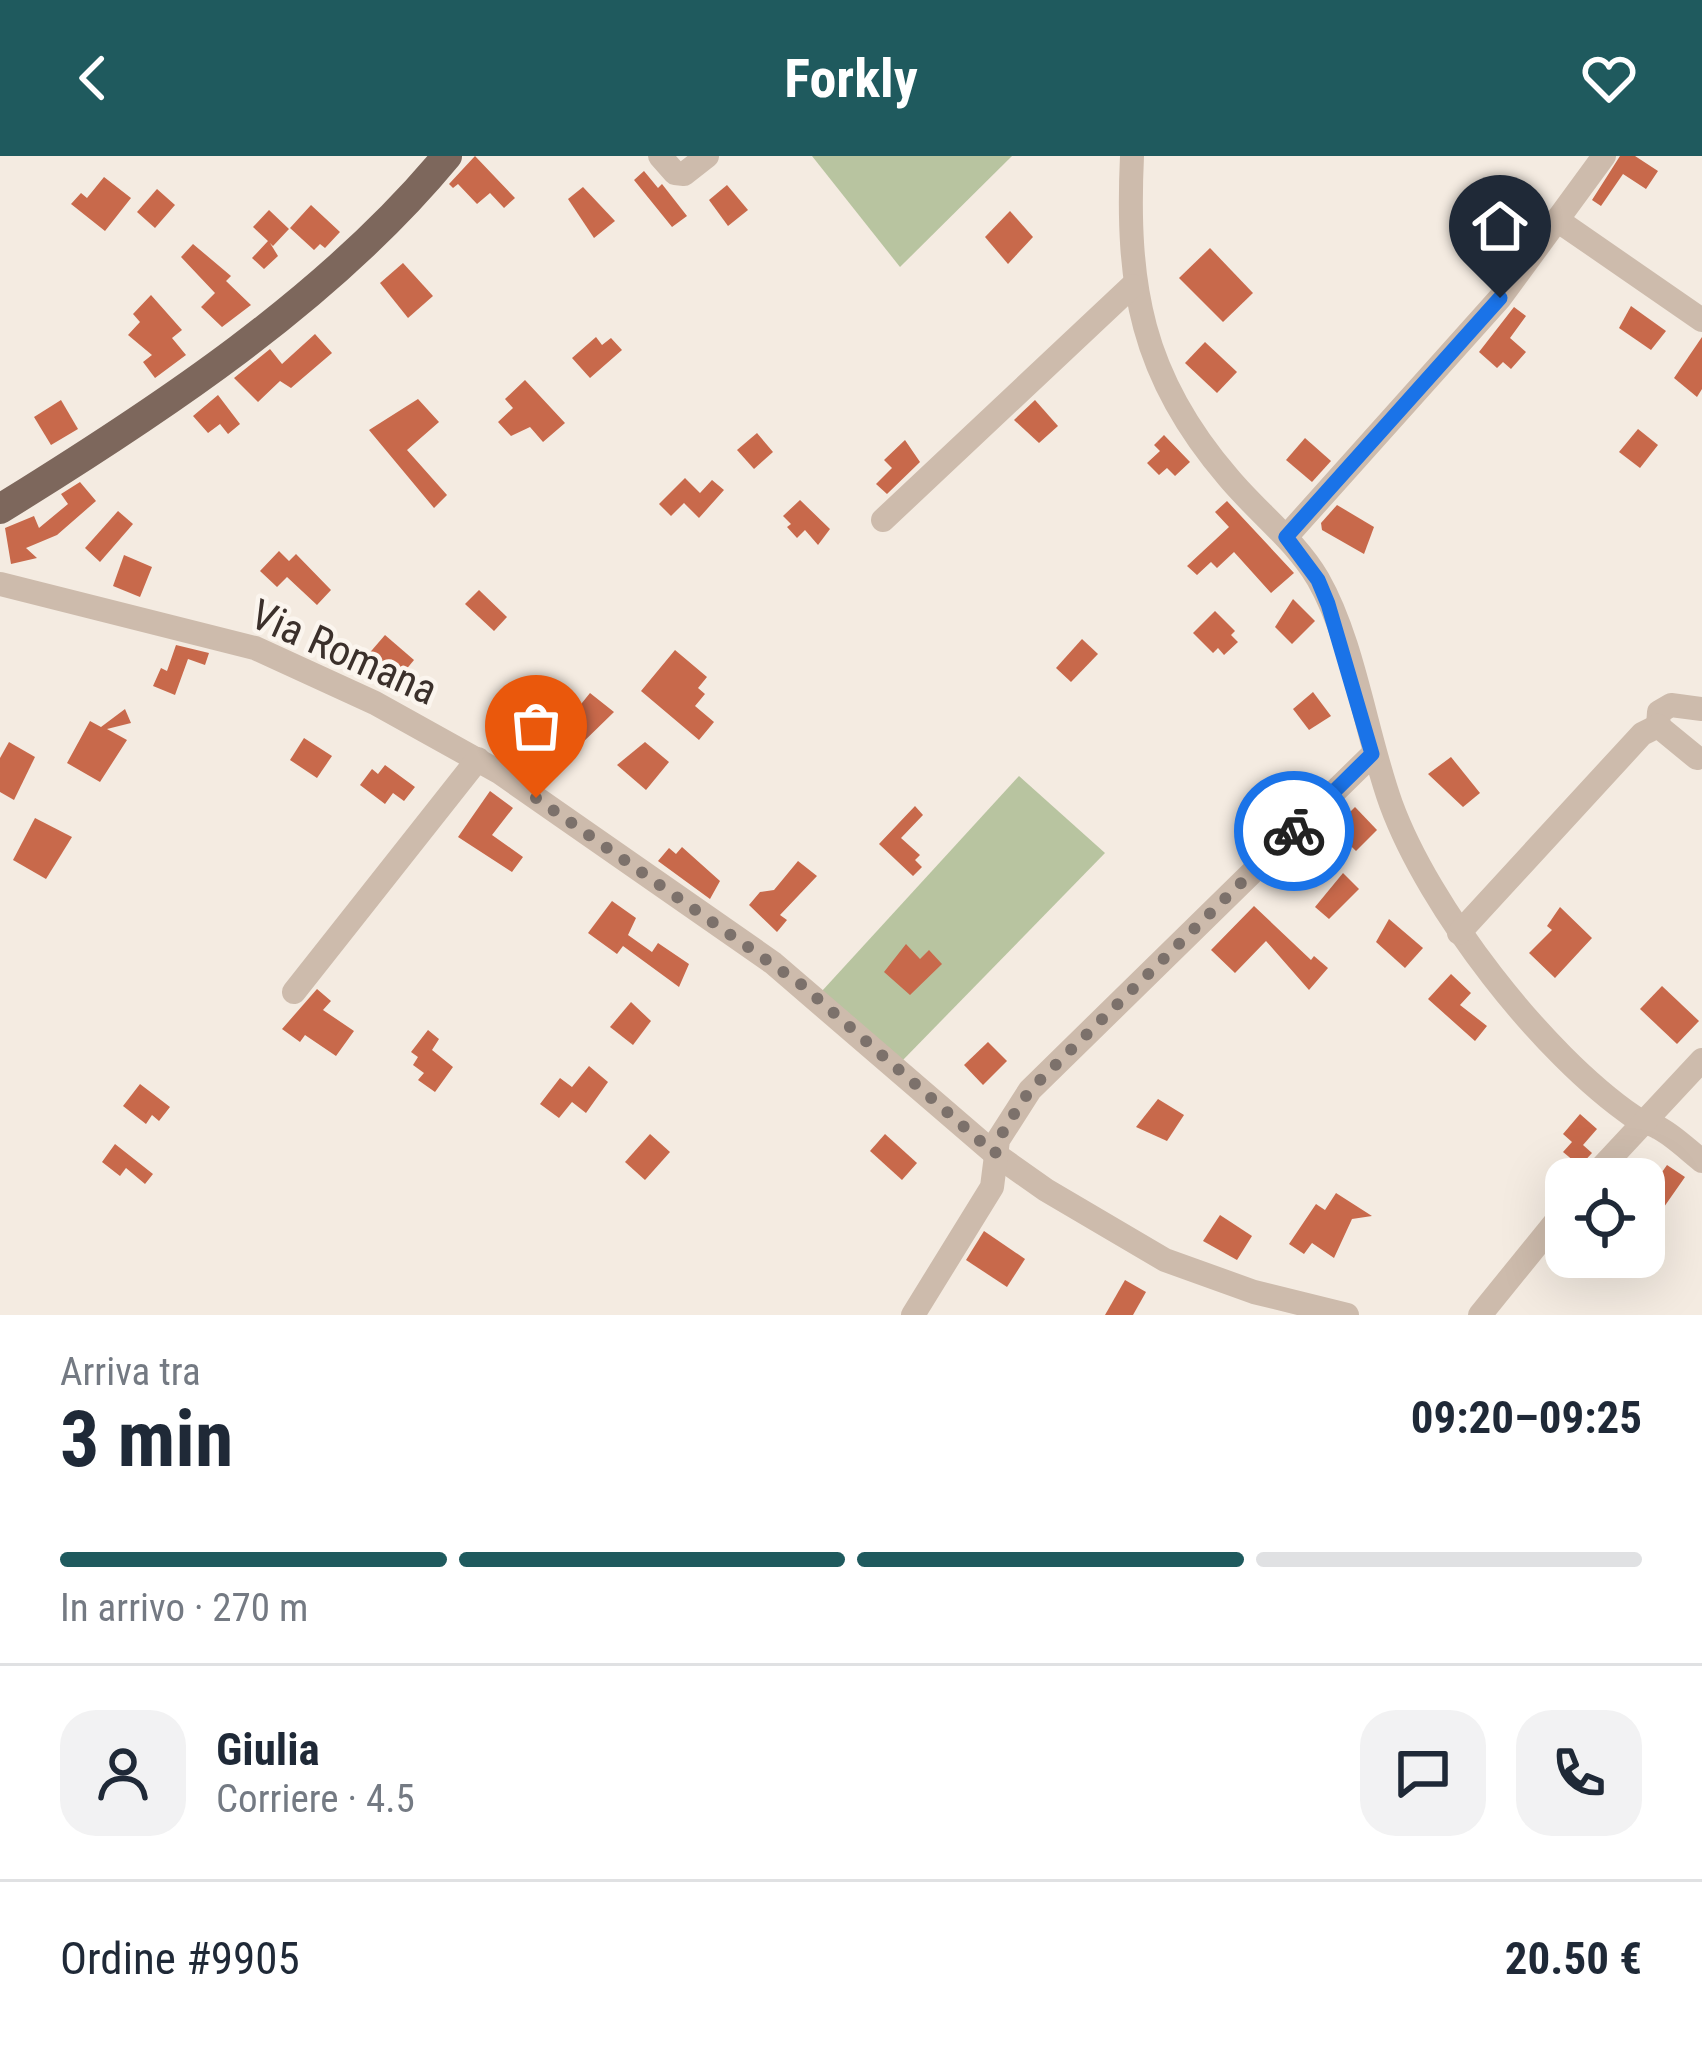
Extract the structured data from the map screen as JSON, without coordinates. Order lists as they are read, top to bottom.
{
  "streets": {
    "street": ["Via Romana"]
  },
  "page": {
    "header": "Forkly",
    "heading": ["3 min", "Arriva tra", "09:20–09:25"],
    "panel": [
      "Giulia",
      "Corriere · 4.5",
      "Ordine #9905",
      "20.50 €"
    ],
    "bar": "In arrivo · 270 m"
  }
}
